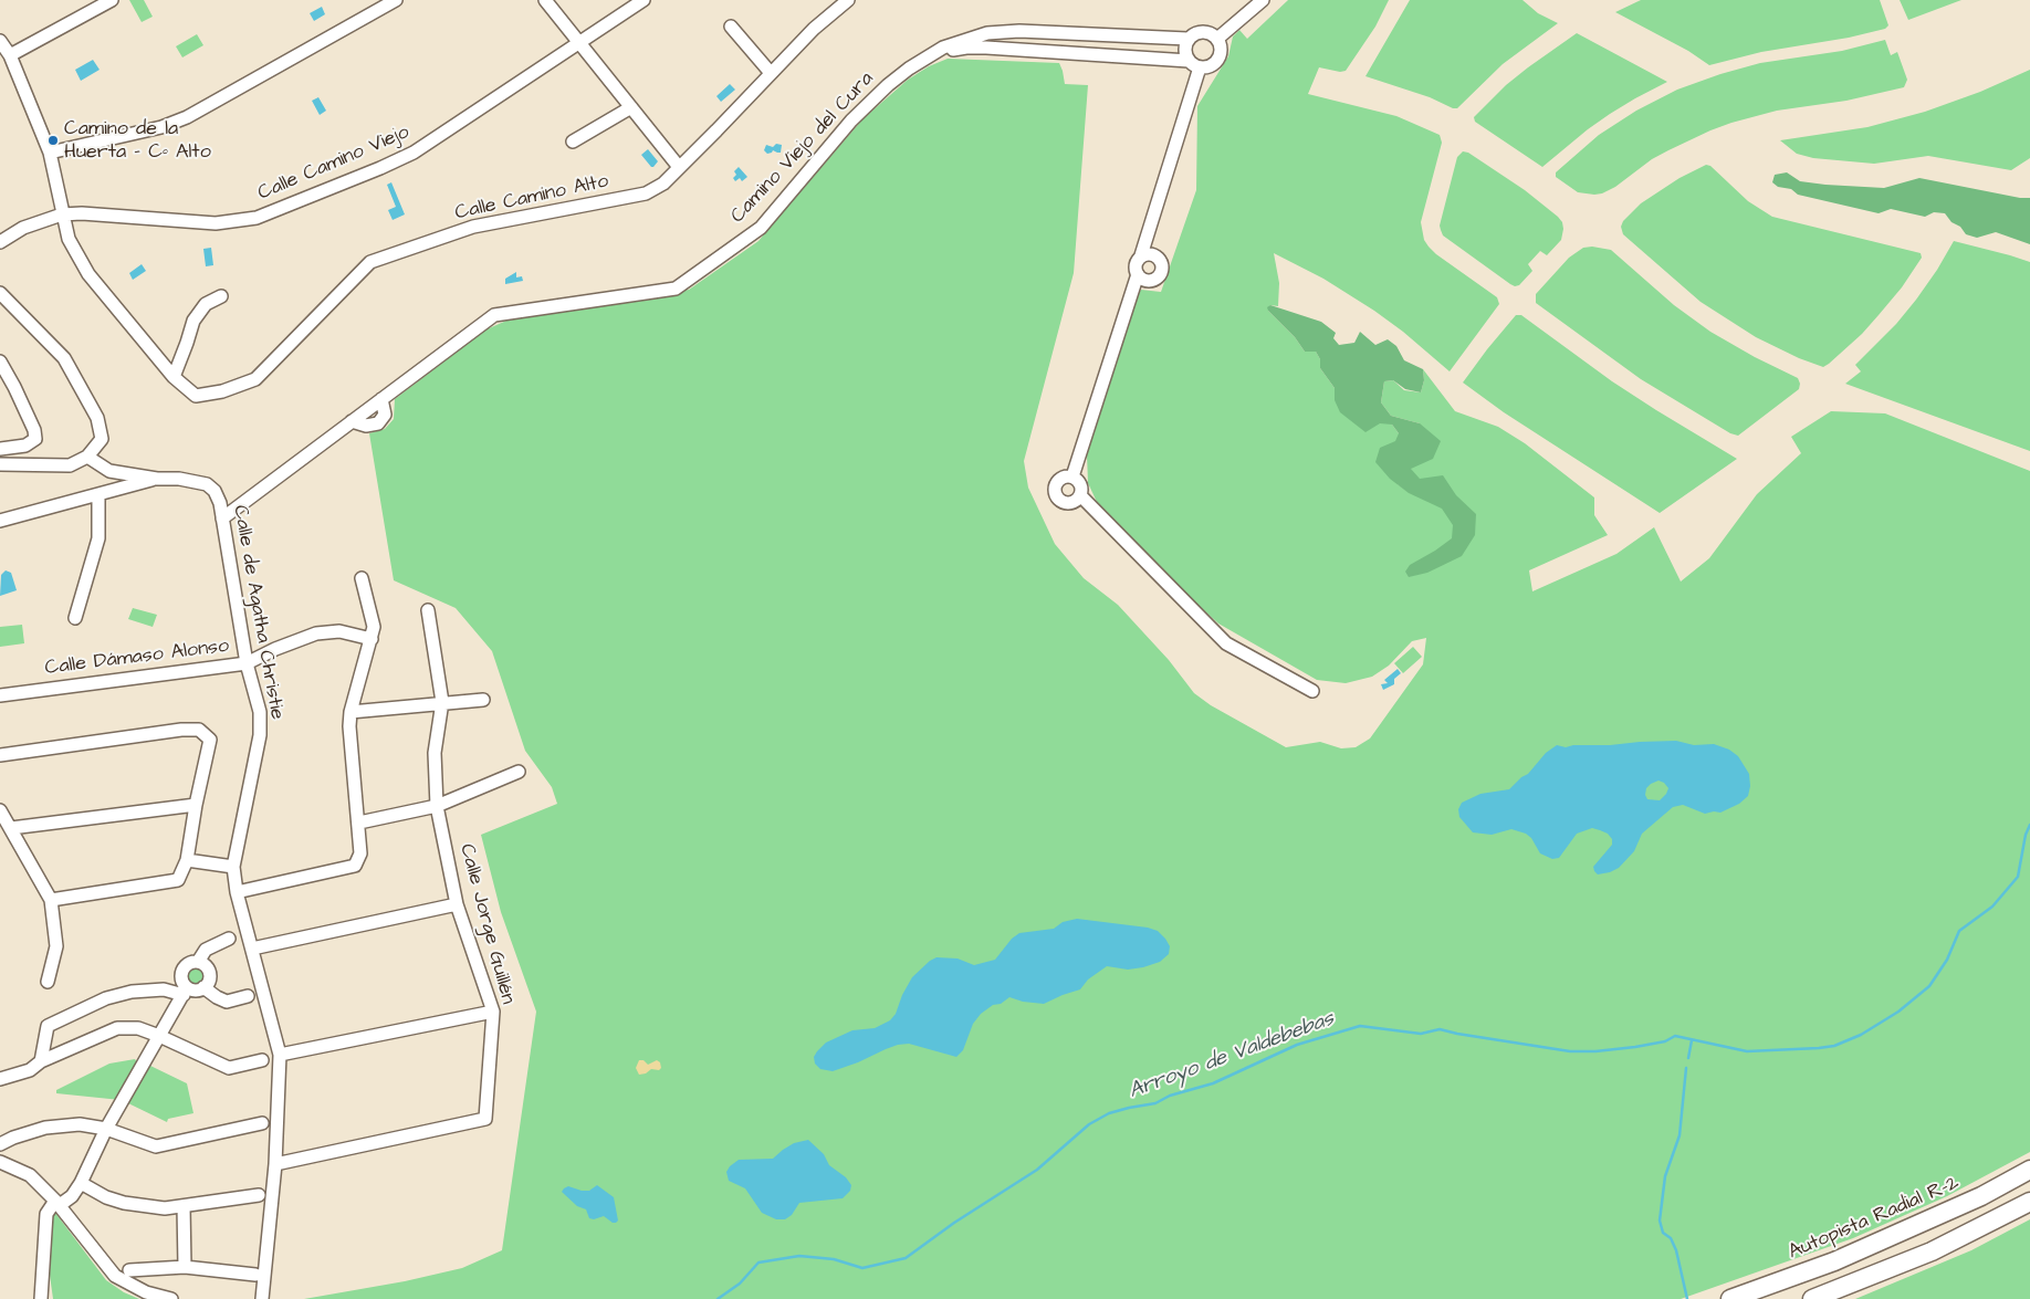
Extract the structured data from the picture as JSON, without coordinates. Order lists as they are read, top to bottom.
{
  "streets": {
    "highway": ["Autopista Radial R-2"],
    "street": [
      "Camino Viejo del Cura",
      "Calle Camino Viejo",
      "Calle Camino Alto",
      "Calle de Agatha Christie",
      "Calle Dámaso Alonso",
      "Calle Jorge Guillén"
    ]
  },
  "crossings": [
    ["Camino Viejo del Cura", "Calle de Agatha Christie"],
    ["Calle Camino Viejo", "Calle Camino Alto"],
    ["Calle de Agatha Christie", "Calle Dámaso Alonso"],
    ["Calle de Agatha Christie", "Calle Jorge Guillén"]
  ],
  "water": ["Arroyo de Valdebebas"],
  "places": ["Camino de la Huerta - Cº Alto"]
}
